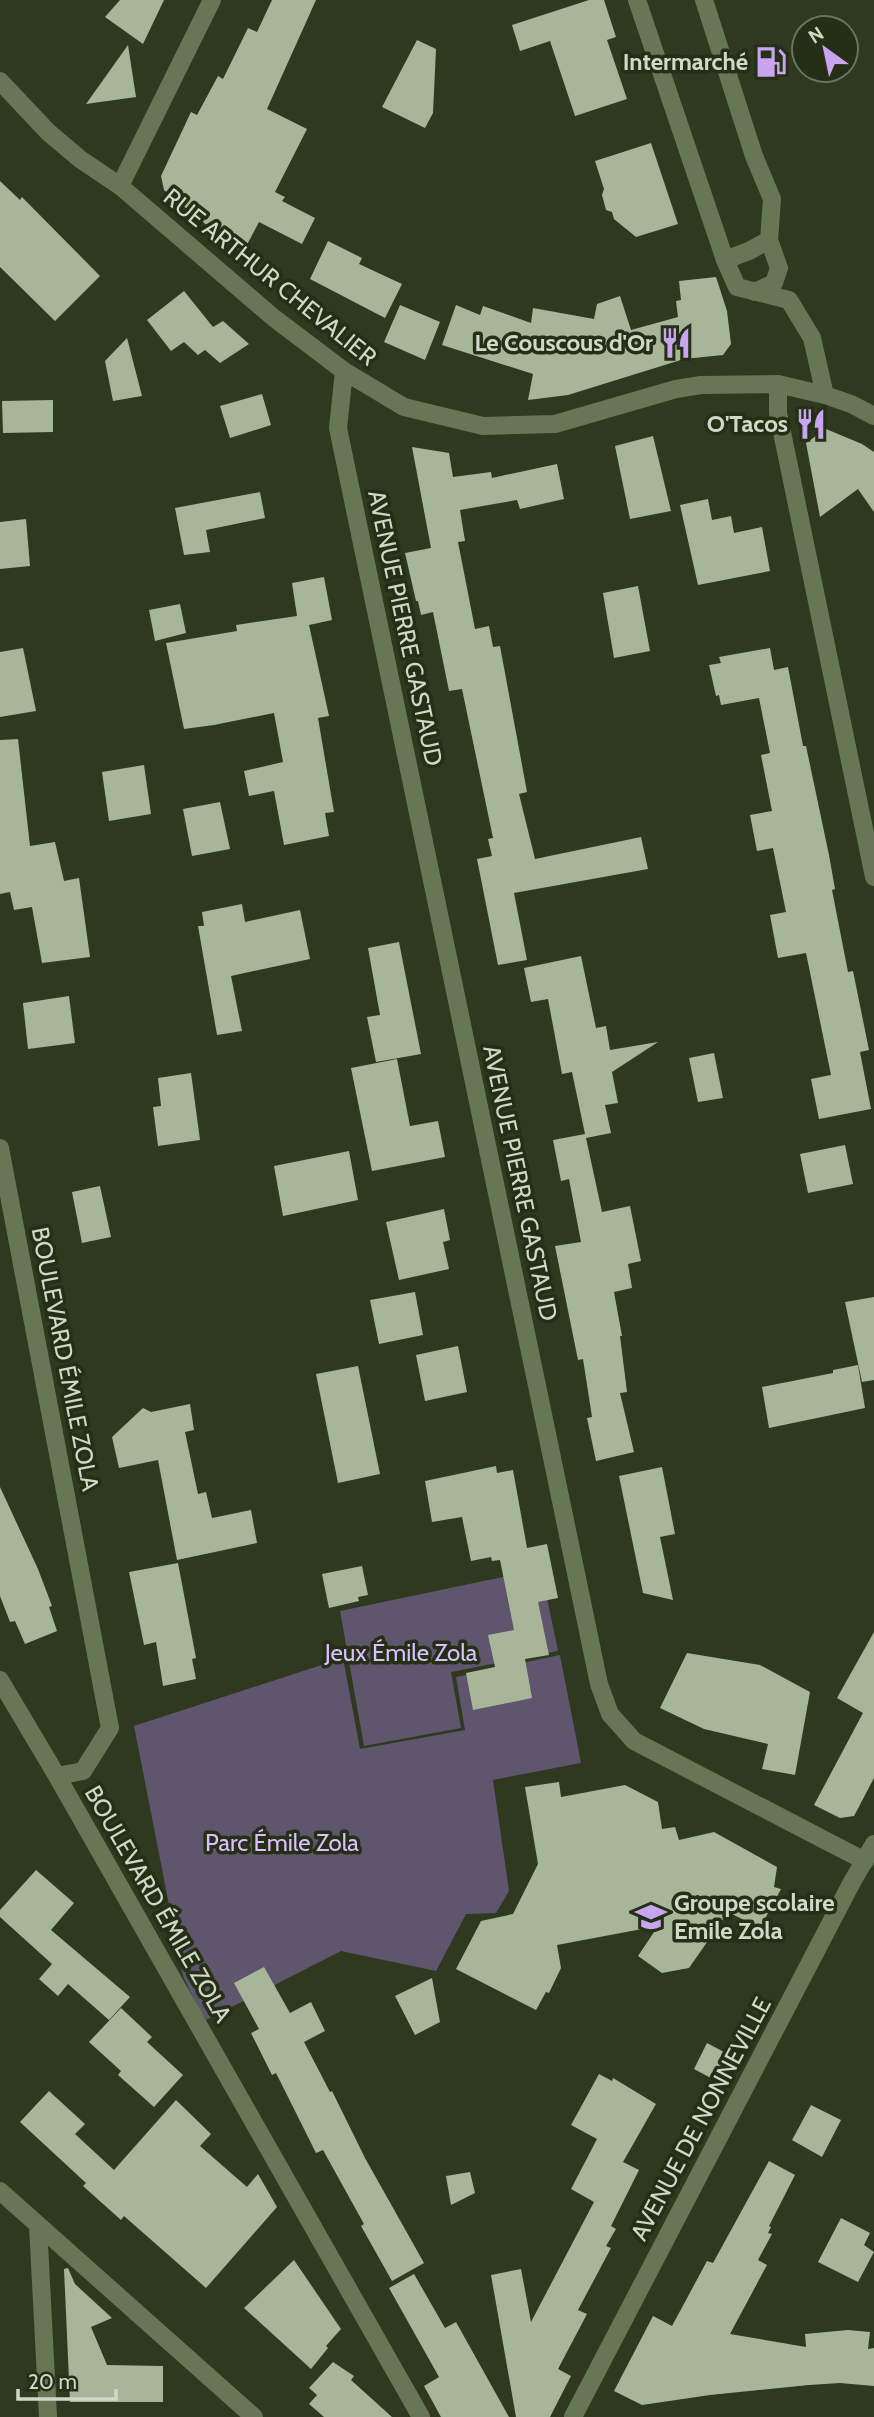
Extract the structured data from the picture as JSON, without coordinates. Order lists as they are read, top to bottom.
{
  "streets": {
    "street": [
      "RUE ARTHUR CHEVALIER",
      "AVENUE PIERRE GASTAUD",
      "BOULEVARD ÉMILE ZOLA",
      "AVENUE DE NONNEVILLE"
    ]
  },
  "crossings": [
    ["RUE ARTHUR CHEVALIER", "AVENUE PIERRE GASTAUD"],
    ["AVENUE PIERRE GASTAUD", "AVENUE DE NONNEVILLE"]
  ],
  "parks": ["Jeux Émile Zola", "Parc Émile Zola"],
  "places": {
    "fuel station": ["Intermarché"],
    "restaurant": ["Le Couscous d'Or", "O'Tacos"],
    "school or university": ["Groupe scolaire Emile Zola"]
  },
  "scale_bar": "20 m",
  "north": "top left"
}
